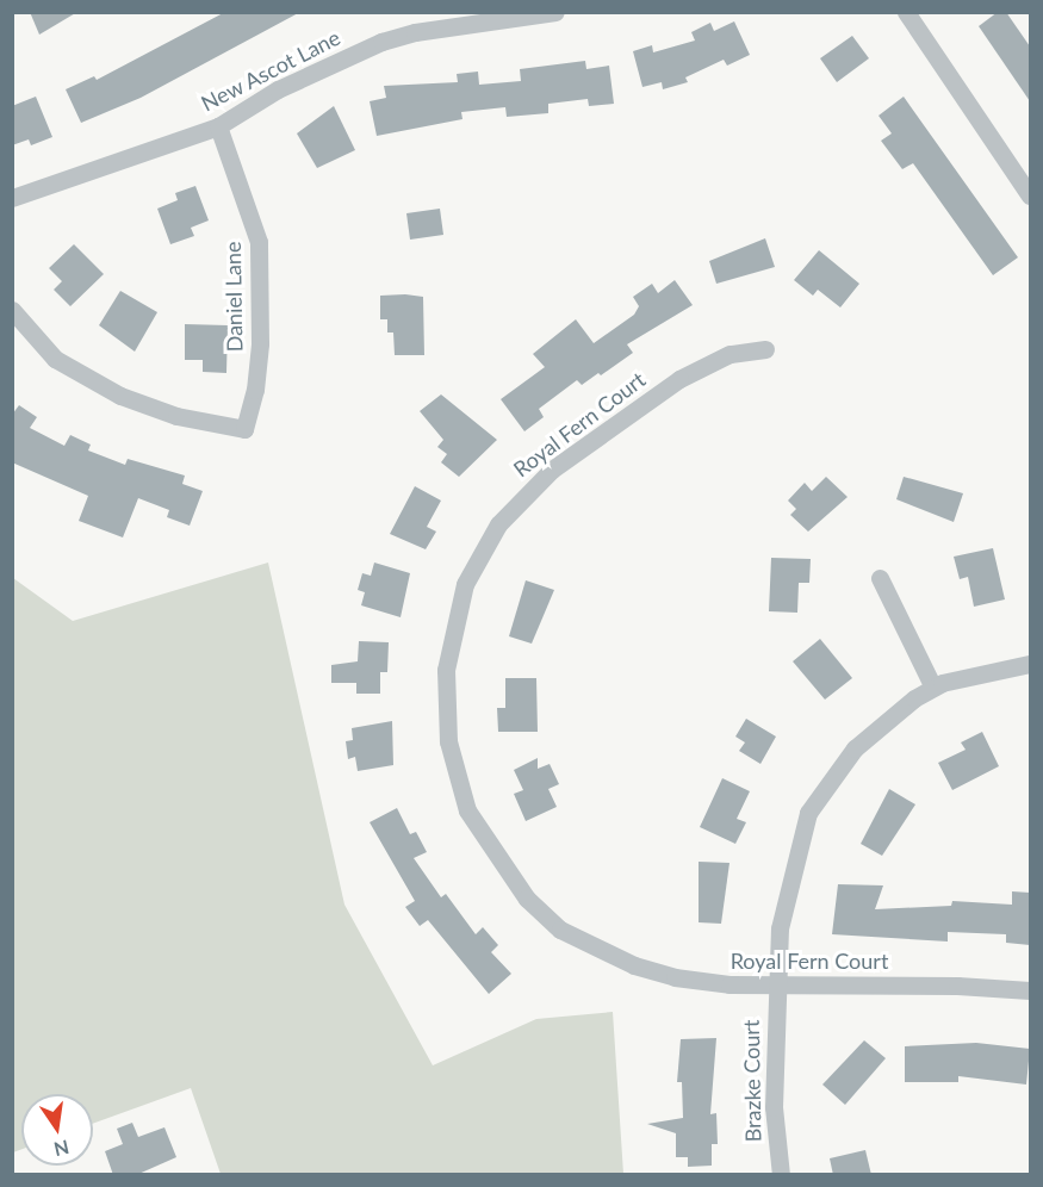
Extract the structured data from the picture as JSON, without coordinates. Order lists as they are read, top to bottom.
{
  "streets": {
    "street": [
      "New Ascot Lane",
      "Daniel Lane",
      "Royal Fern Court",
      "Brazke Court"
    ]
  },
  "crossings": [
    ["New Ascot Lane", "Daniel Lane"],
    ["Royal Fern Court", "Brazke Court"]
  ],
  "north": "bottom"
}
